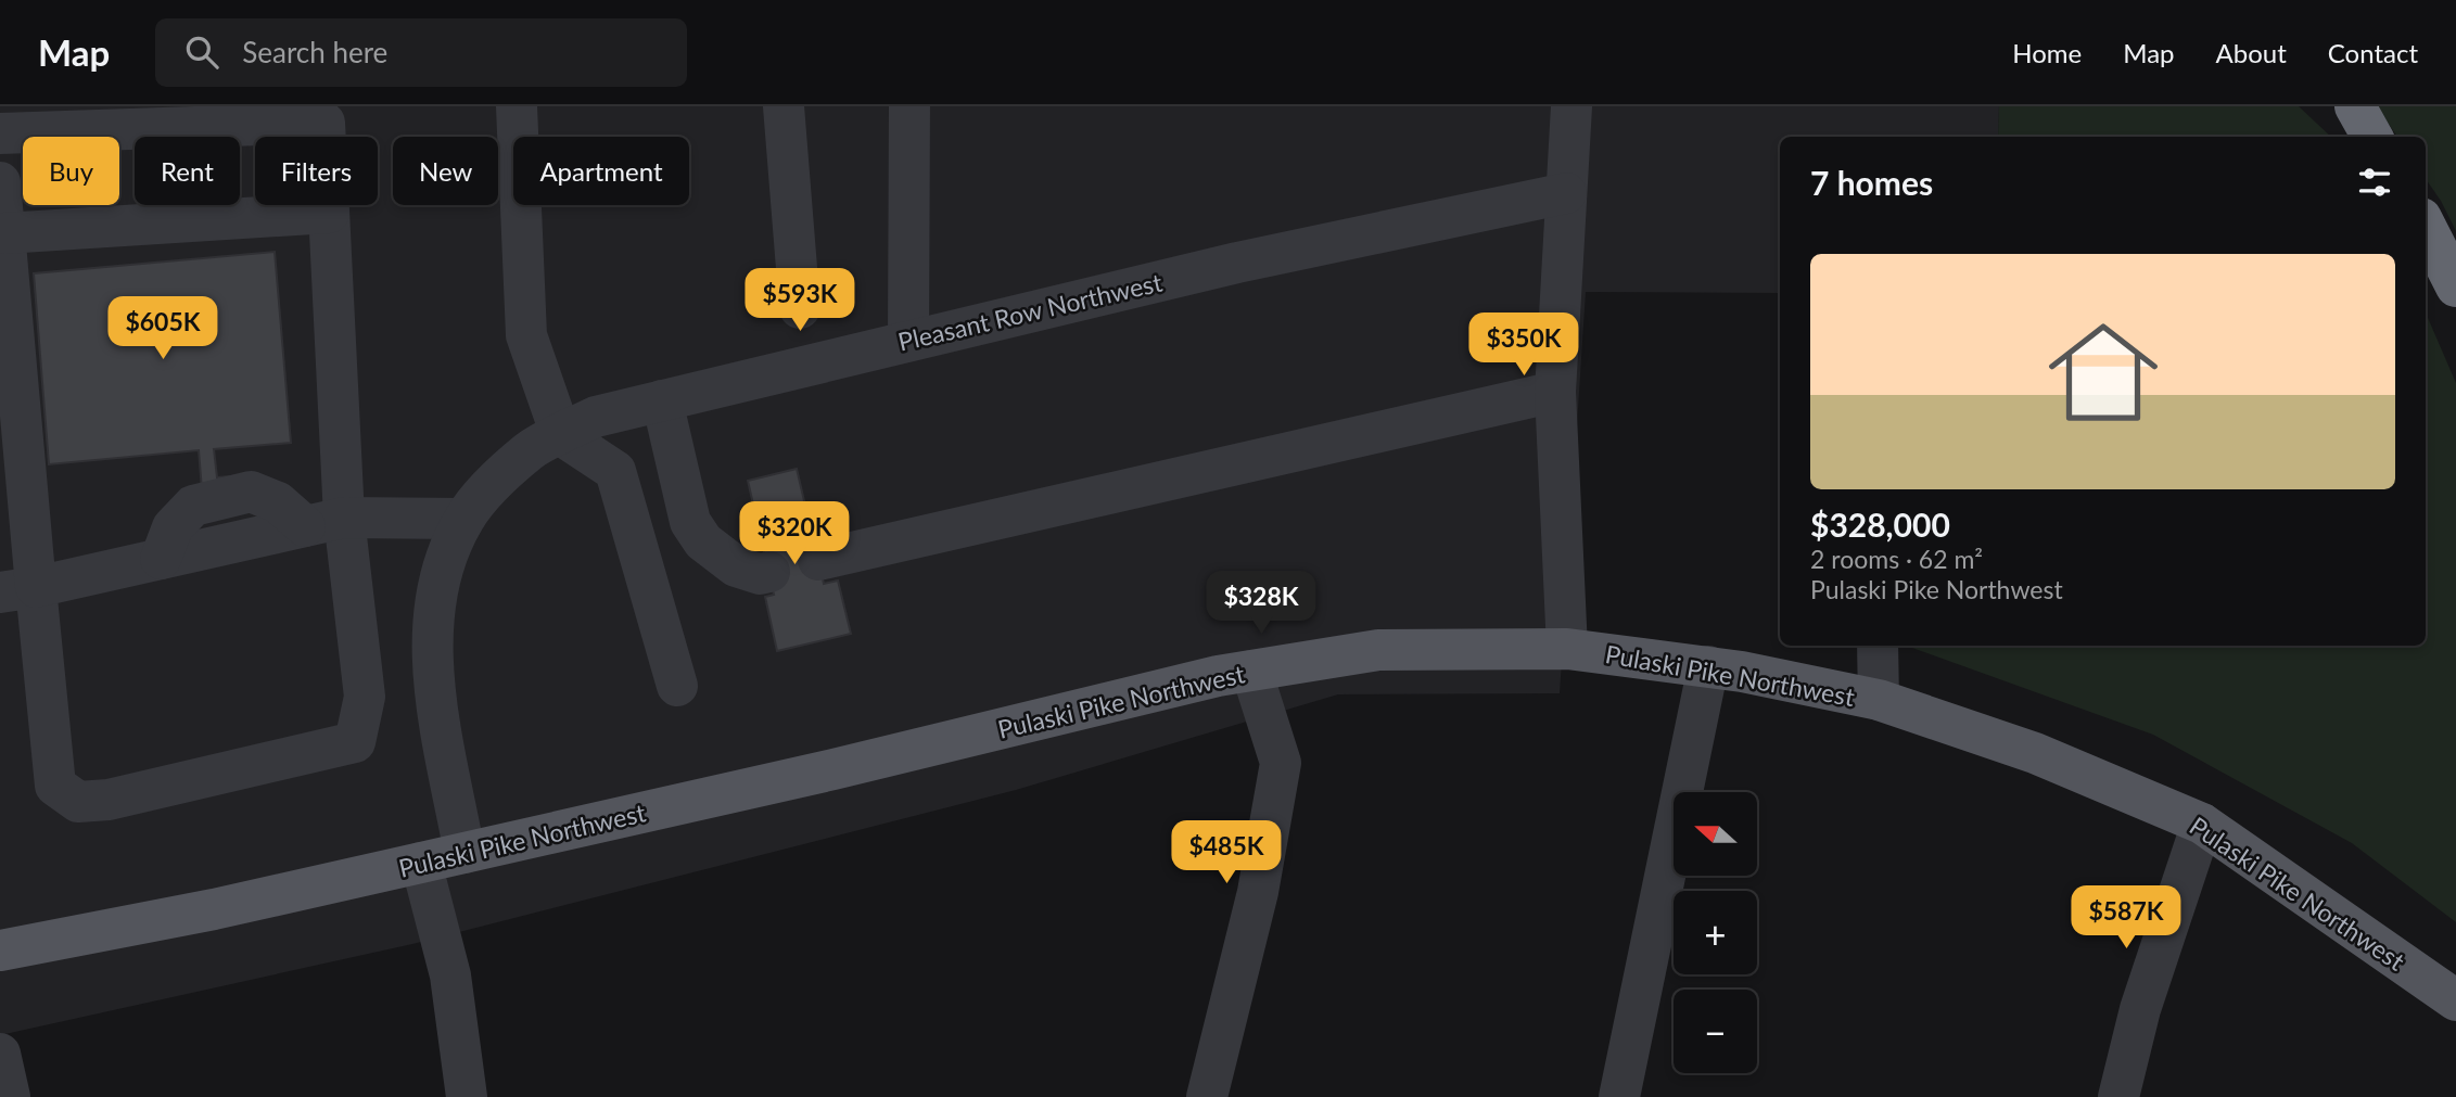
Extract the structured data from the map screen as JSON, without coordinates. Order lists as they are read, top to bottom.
{
  "streets": {
    "main road": ["Pulaski Pike Northwest"],
    "street": ["Pleasant Row Northwest"]
  },
  "crossings": [
    ["Pleasant Row Northwest", "Pulaski Pike Northwest"]
  ],
  "north": "left",
  "page": {
    "header": "Map",
    "search": "Search here",
    "nav": [
      "Home",
      "Map",
      "About",
      "Contact"
    ],
    "chip": [
      "Buy",
      "Rent",
      "Filters",
      "New",
      "Apartment"
    ],
    "heading": "7 homes",
    "list": [
      {
        "name": "$328,000",
        "note": "2 rooms · 62 m² · Pulaski Pike Northwest"
      }
    ],
    "price": [
      "$593K",
      "$605K",
      "$350K",
      "$320K",
      "$328K",
      "$485K",
      "$587K"
    ],
    "map_buttons": ["+", "−"]
  }
}
